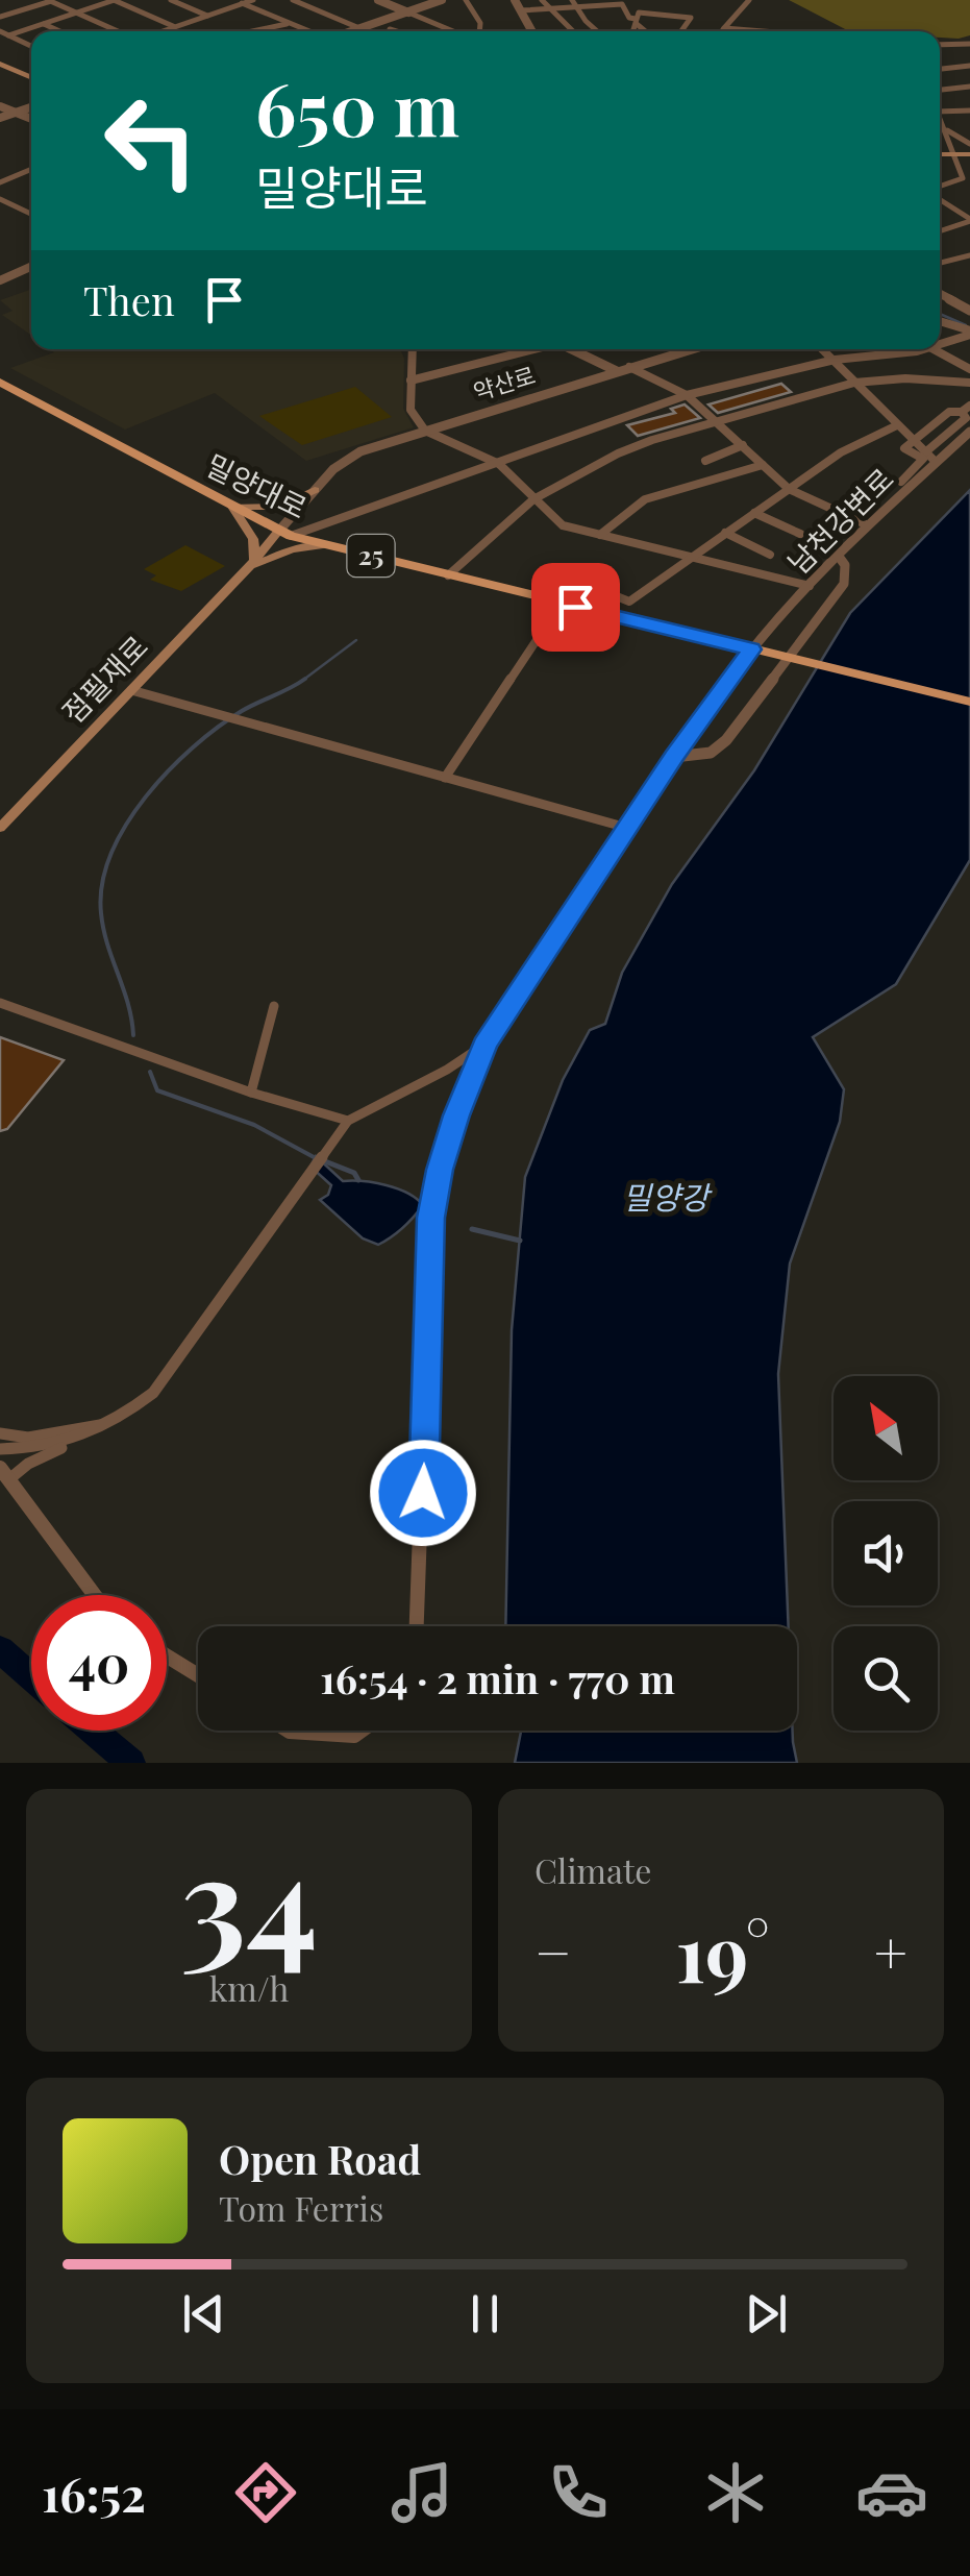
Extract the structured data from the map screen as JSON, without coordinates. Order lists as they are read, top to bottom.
{
  "streets": {
    "main road": [
      "약산로",
      "밀양대로",
      "25",
      "점필재로"
    ],
    "street": ["남천강변로"]
  },
  "crossings": [
    ["약산로", "밀양대로"],
    ["약산로", "점필재로"],
    ["밀양대로", "남천강변로"],
    ["밀양대로", "점필재로"]
  ],
  "water": ["밀양강"],
  "north": "top left",
  "page": {
    "turn": ["650 m", "밀양대로"],
    "then": "Then",
    "limit": "40",
    "trip": "16:54 · 2 min · 770 m",
    "tile": [
      ["34", "km/h"],
      "Climate"
    ],
    "heat": ["−", "19°", "+"],
    "song": ["Open Road", "Tom Ferris"],
    "tabs": "16:52"
  }
}
